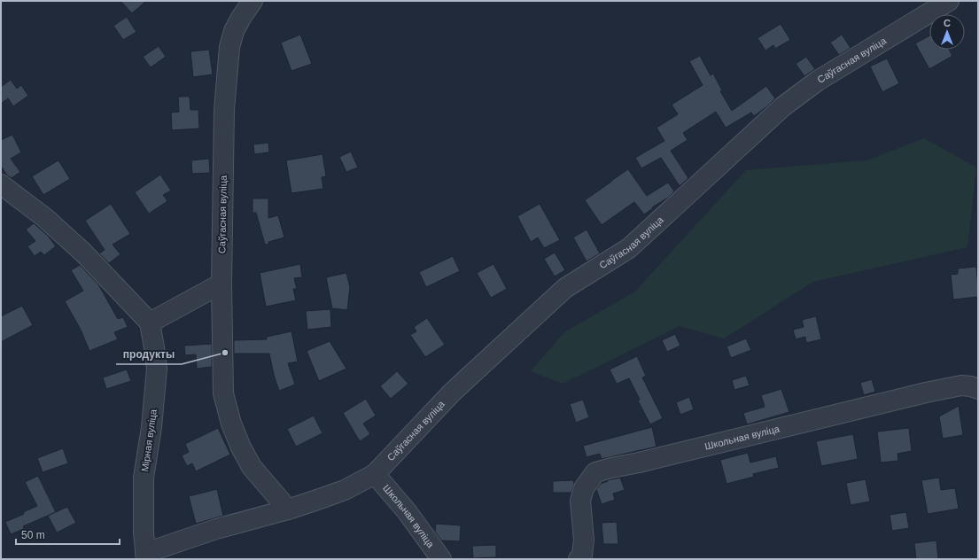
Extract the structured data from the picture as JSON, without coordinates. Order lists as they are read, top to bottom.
{
  "streets": {
    "street": ["Саўгасная вуліца", "Школьная вуліца", "Мірная вуліца"]
  },
  "crossings": [
    ["Саўгасная вуліца", "Школьная вуліца"]
  ],
  "places": ["продукты"],
  "scale_bar": "50 m",
  "north": "top"
}
